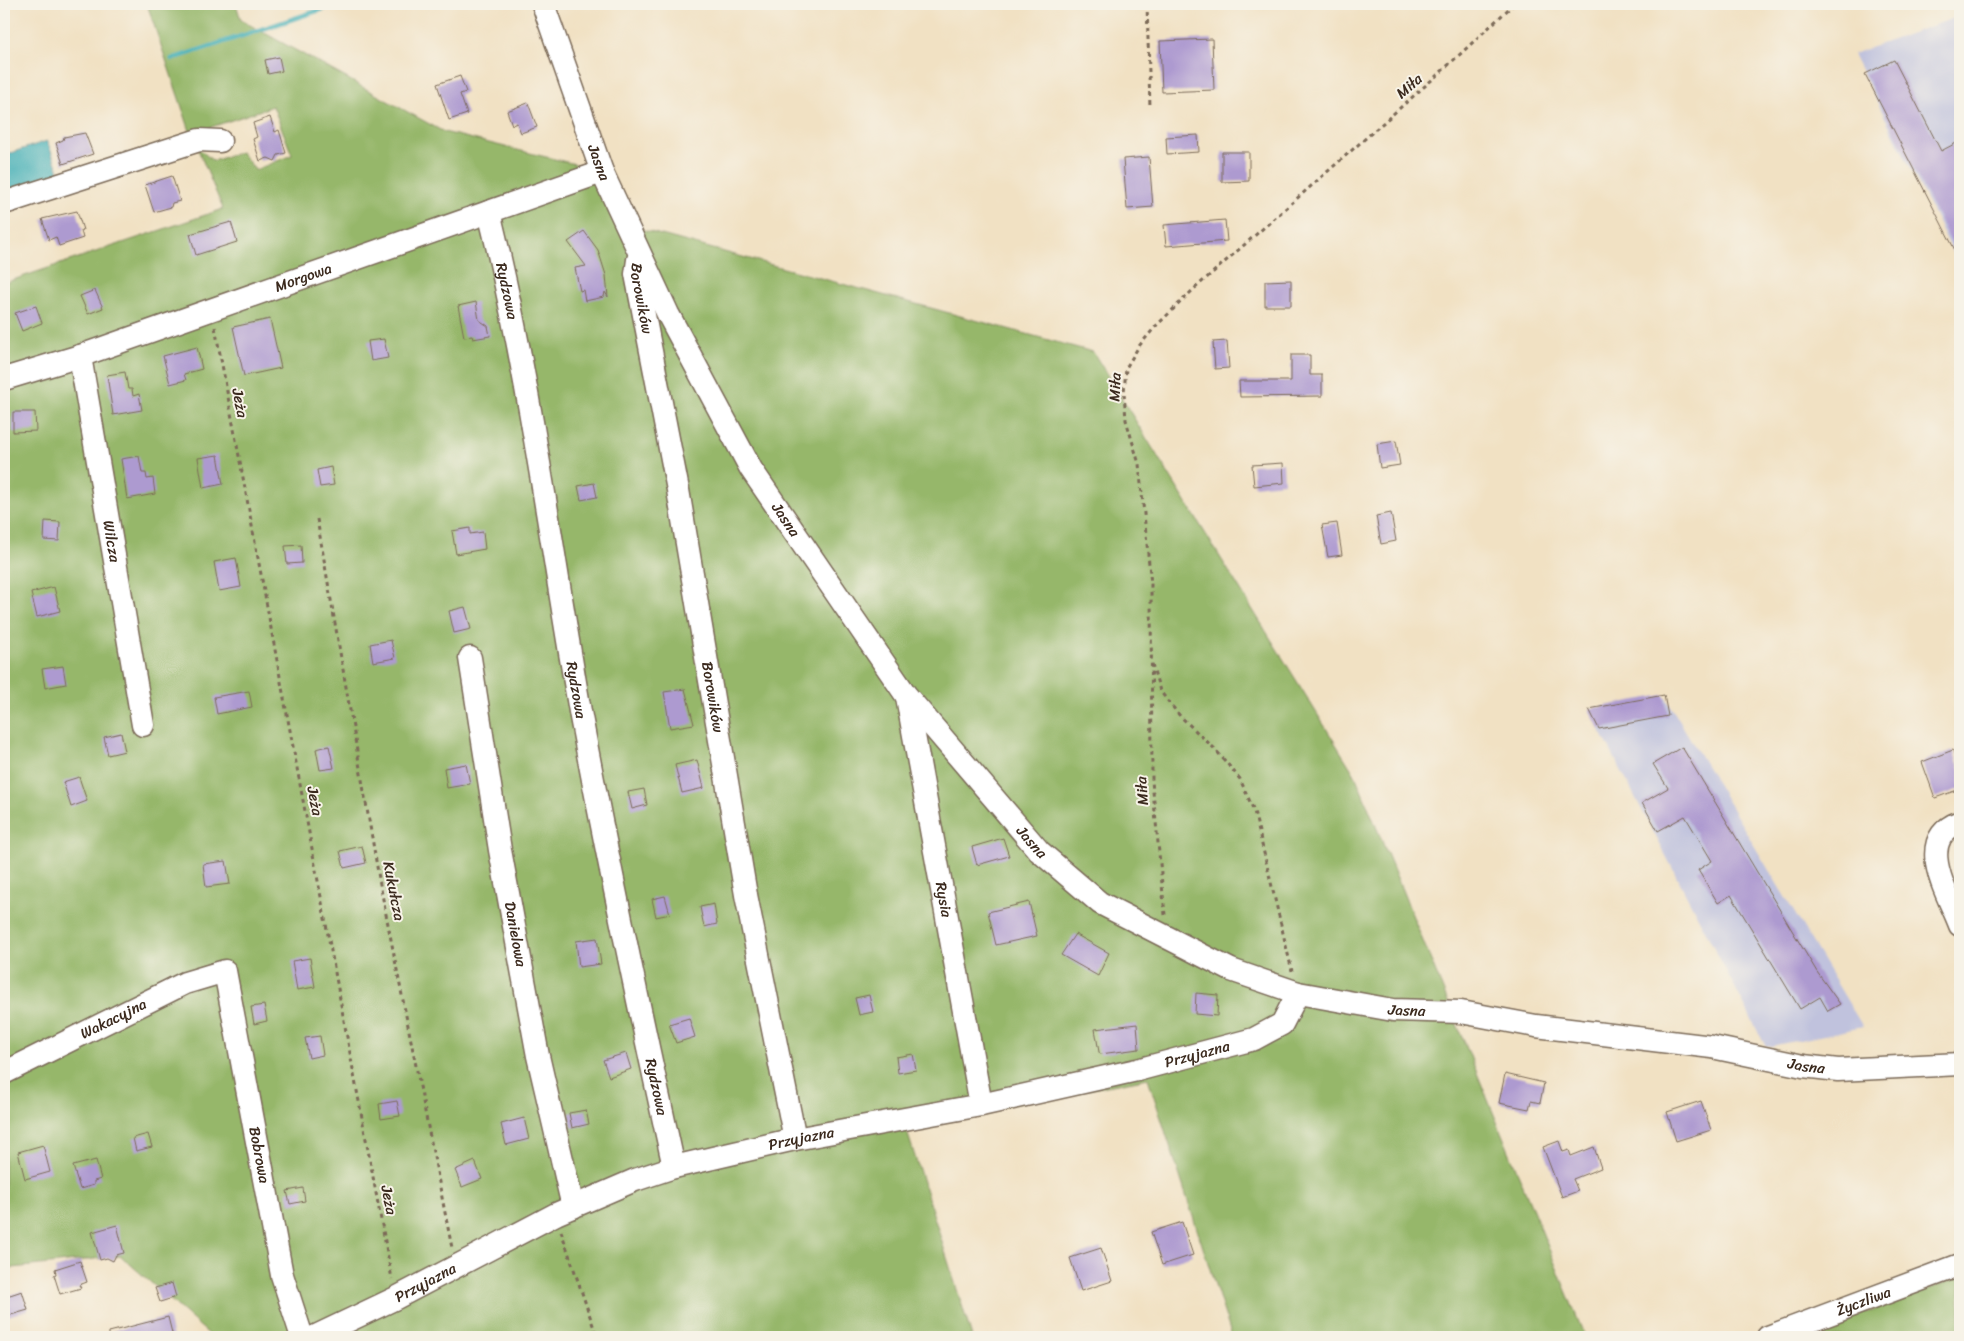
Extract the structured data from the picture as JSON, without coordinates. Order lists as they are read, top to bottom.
{
  "streets": {
    "street": [
      "Jasna",
      "Morgowa",
      "Rydzowa",
      "Borowików",
      "Wilcza",
      "Rysia",
      "Danielowa",
      "Wakacyjna",
      "Przyjazna",
      "Bobrowa",
      "Życzliwa"
    ],
    "path": ["Miła", "Jeża", "Kukułcza"]
  },
  "crossings": [
    ["Miła", "Jasna"],
    ["Jasna", "Morgowa"],
    ["Jasna", "Borowików"],
    ["Jasna", "Rysia"],
    ["Jasna", "Przyjazna"],
    ["Morgowa", "Rydzowa"],
    ["Morgowa", "Jeża"],
    ["Morgowa", "Wilcza"],
    ["Rydzowa", "Przyjazna"],
    ["Borowików", "Przyjazna"],
    ["Jeża", "Przyjazna"],
    ["Kukułcza", "Przyjazna"],
    ["Rysia", "Przyjazna"],
    ["Danielowa", "Przyjazna"],
    ["Wakacyjna", "Bobrowa"]
  ]
}
